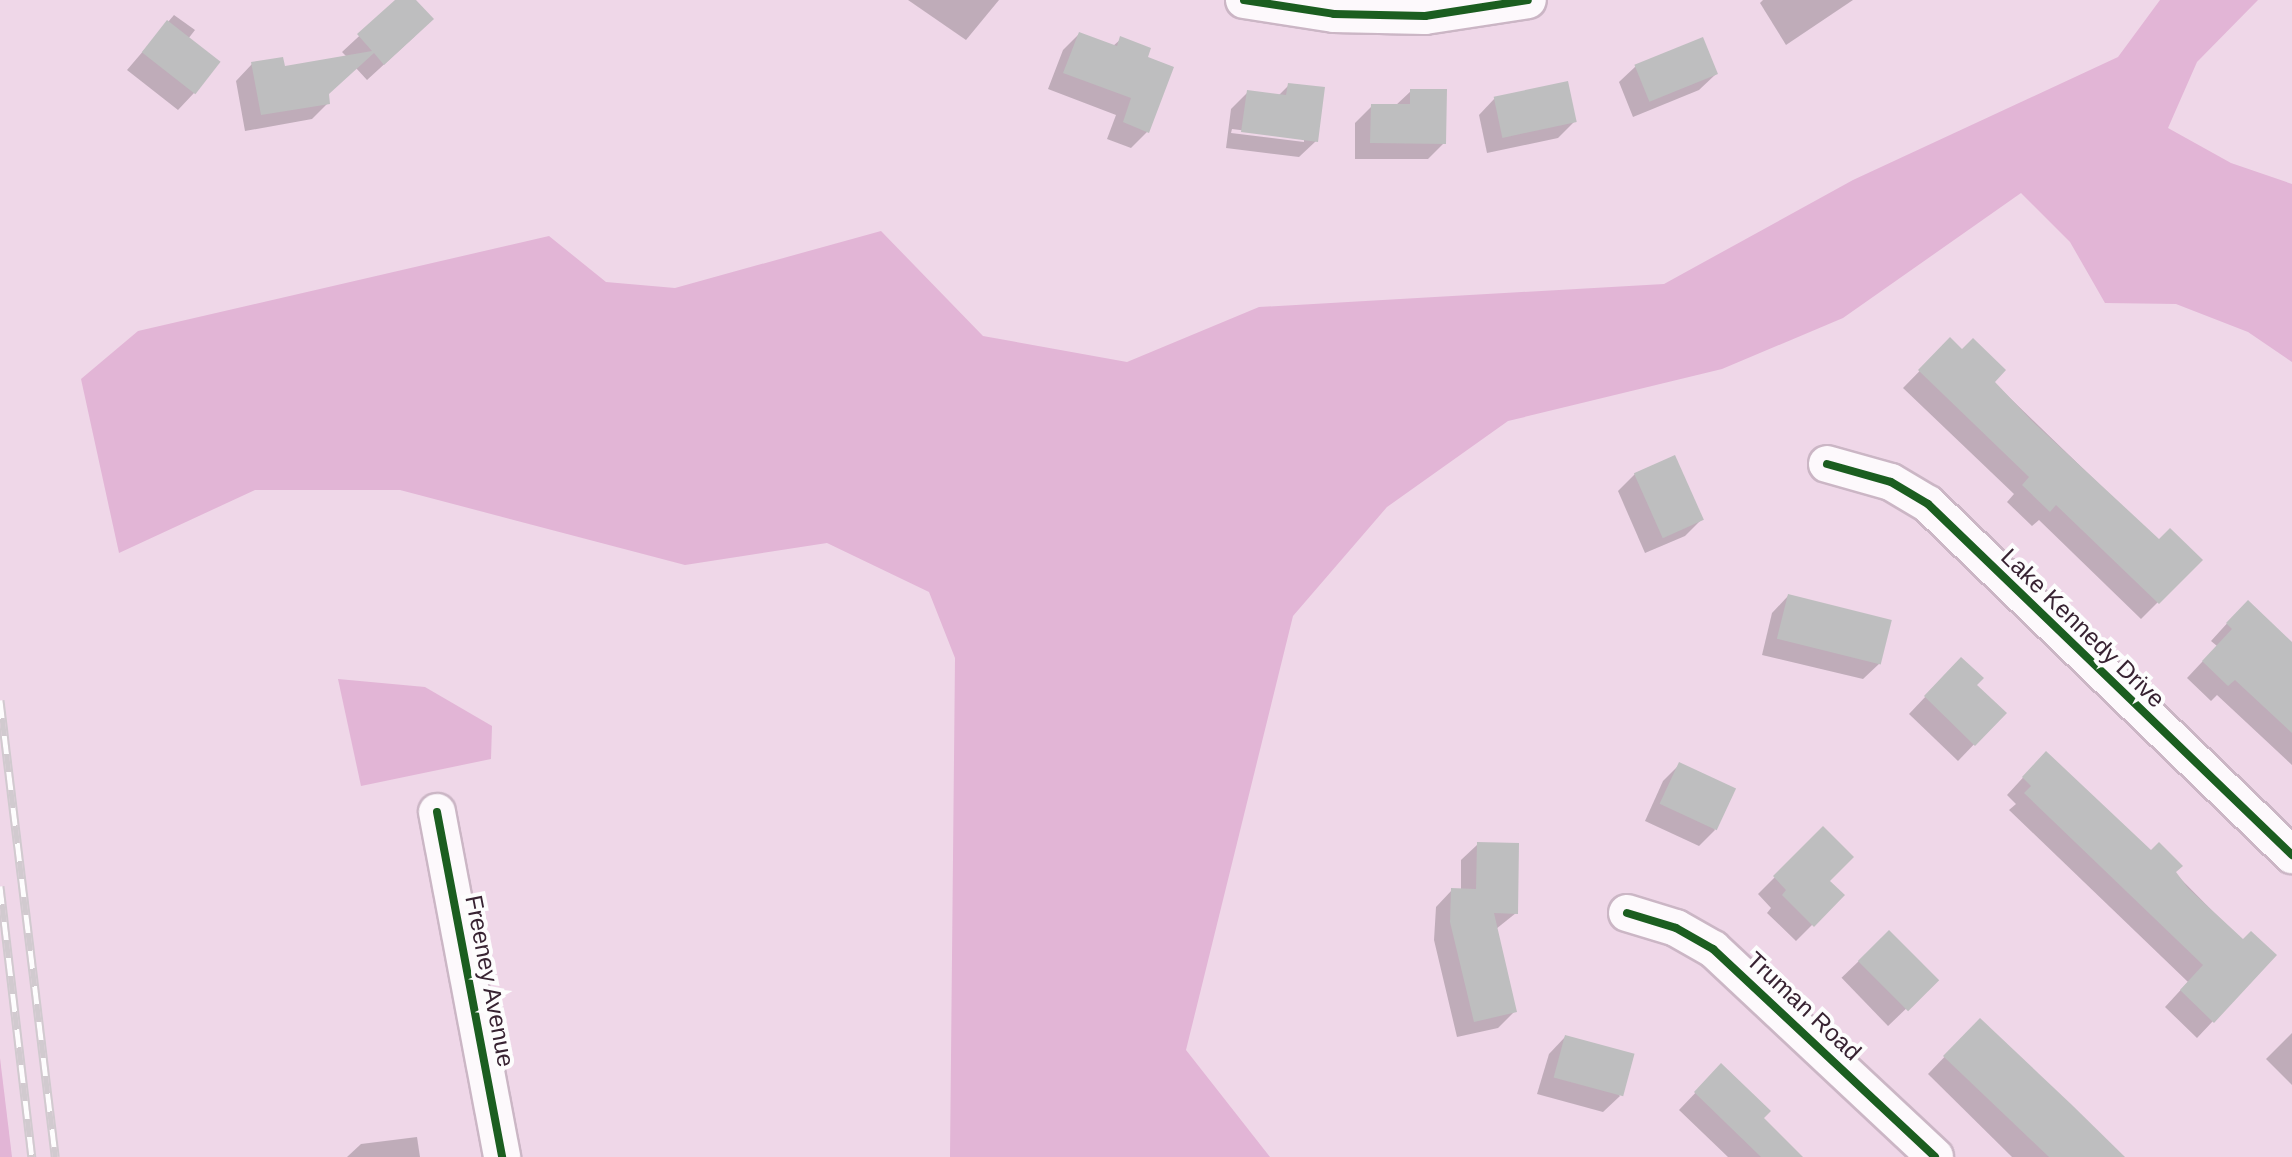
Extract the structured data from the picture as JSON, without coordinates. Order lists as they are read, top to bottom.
{
  "streets": {
    "street": ["Lake Kennedy Drive", "Freeney Avenue", "Truman Road"]
  }
}
